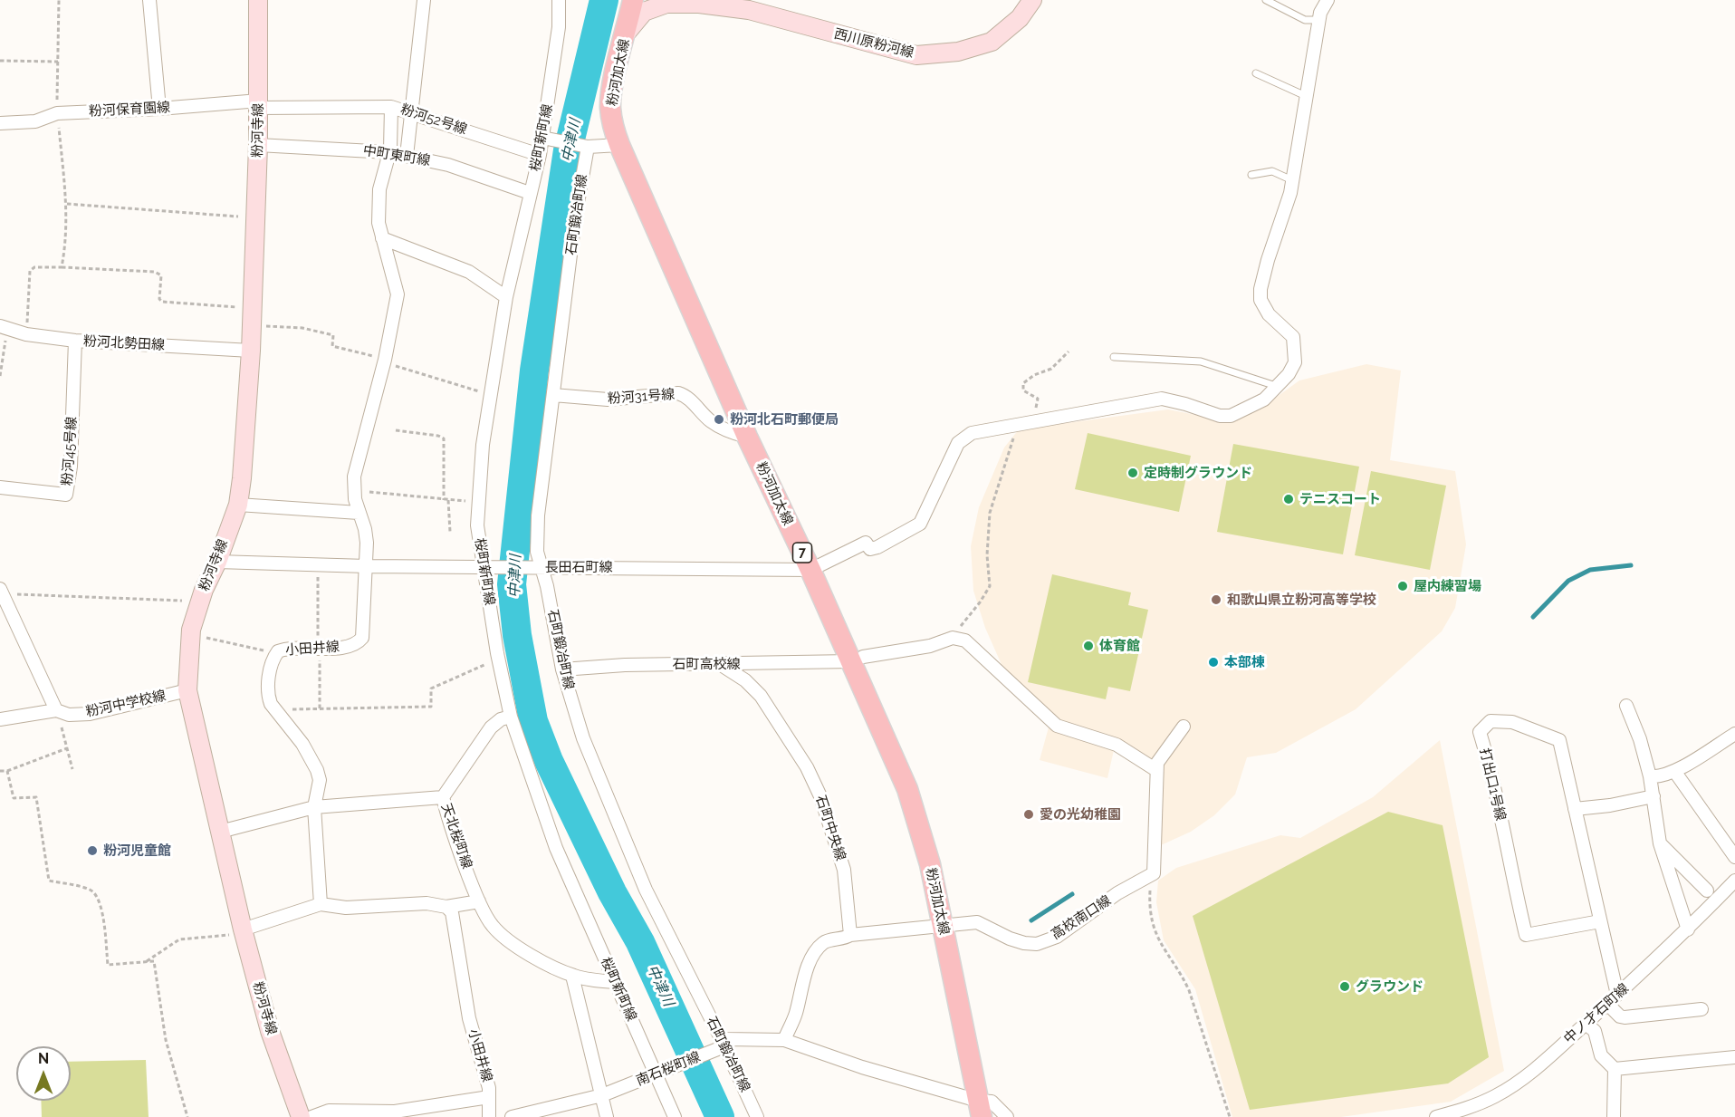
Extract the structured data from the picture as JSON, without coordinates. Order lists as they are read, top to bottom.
{
  "streets": {
    "main road": [
      "西川原粉河線",
      "粉河加太線",
      "粉河寺線",
      "7"
    ],
    "street": [
      "粉河保育園線",
      "粉河52号線",
      "桜町新町線",
      "中町東町線",
      "石町鍛冶町線",
      "粉河北勢田線",
      "粉河31号線",
      "粉河45号線",
      "長田石町線",
      "小田井線",
      "石町高校線",
      "粉河中学校線",
      "打出口1号線",
      "石町中央線",
      "天北桜町線",
      "高校南口線",
      "中ノ才石町線",
      "南石桜町線"
    ]
  },
  "crossings": [
    ["西川原粉河線", "粉河加太線"],
    ["粉河加太線", "粉河31号線"],
    ["粉河加太線", "長田石町線"],
    ["粉河加太線", "石町高校線"],
    ["粉河加太線", "高校南口線"],
    ["粉河加太線", "南石桜町線"],
    ["粉河保育園線", "粉河52号線"],
    ["粉河保育園線", "粉河寺線"],
    ["粉河52号線", "粉河寺線"],
    ["粉河52号線", "桜町新町線"],
    ["粉河52号線", "小田井線"],
    ["粉河寺線", "中町東町線"],
    ["粉河寺線", "粉河北勢田線"],
    ["粉河寺線", "長田石町線"],
    ["粉河寺線", "粉河中学校線"],
    ["粉河寺線", "天北桜町線"],
    ["桜町新町線", "中町東町線"],
    ["桜町新町線", "長田石町線"],
    ["桜町新町線", "天北桜町線"],
    ["桜町新町線", "南石桜町線"],
    ["中町東町線", "小田井線"],
    ["石町鍛冶町線", "粉河31号線"],
    ["石町鍛冶町線", "長田石町線"],
    ["石町鍛冶町線", "石町高校線"],
    ["石町鍛冶町線", "南石桜町線"],
    ["粉河北勢田線", "粉河45号線"],
    ["長田石町線", "小田井線"],
    ["小田井線", "天北桜町線"],
    ["石町高校線", "石町中央線"],
    ["打出口1号線", "中ノ才石町線"]
  ],
  "water": ["中津川"],
  "places": [
    "粉河北石町郵便局",
    "定時制グラウンド",
    "テニスコート",
    "屋内練習場",
    "和歌山県立粉河高等学校",
    "体育館",
    "本部棟",
    "愛の光幼稚園",
    "粉河児童館",
    "グラウンド"
  ],
  "north": "top"
}
